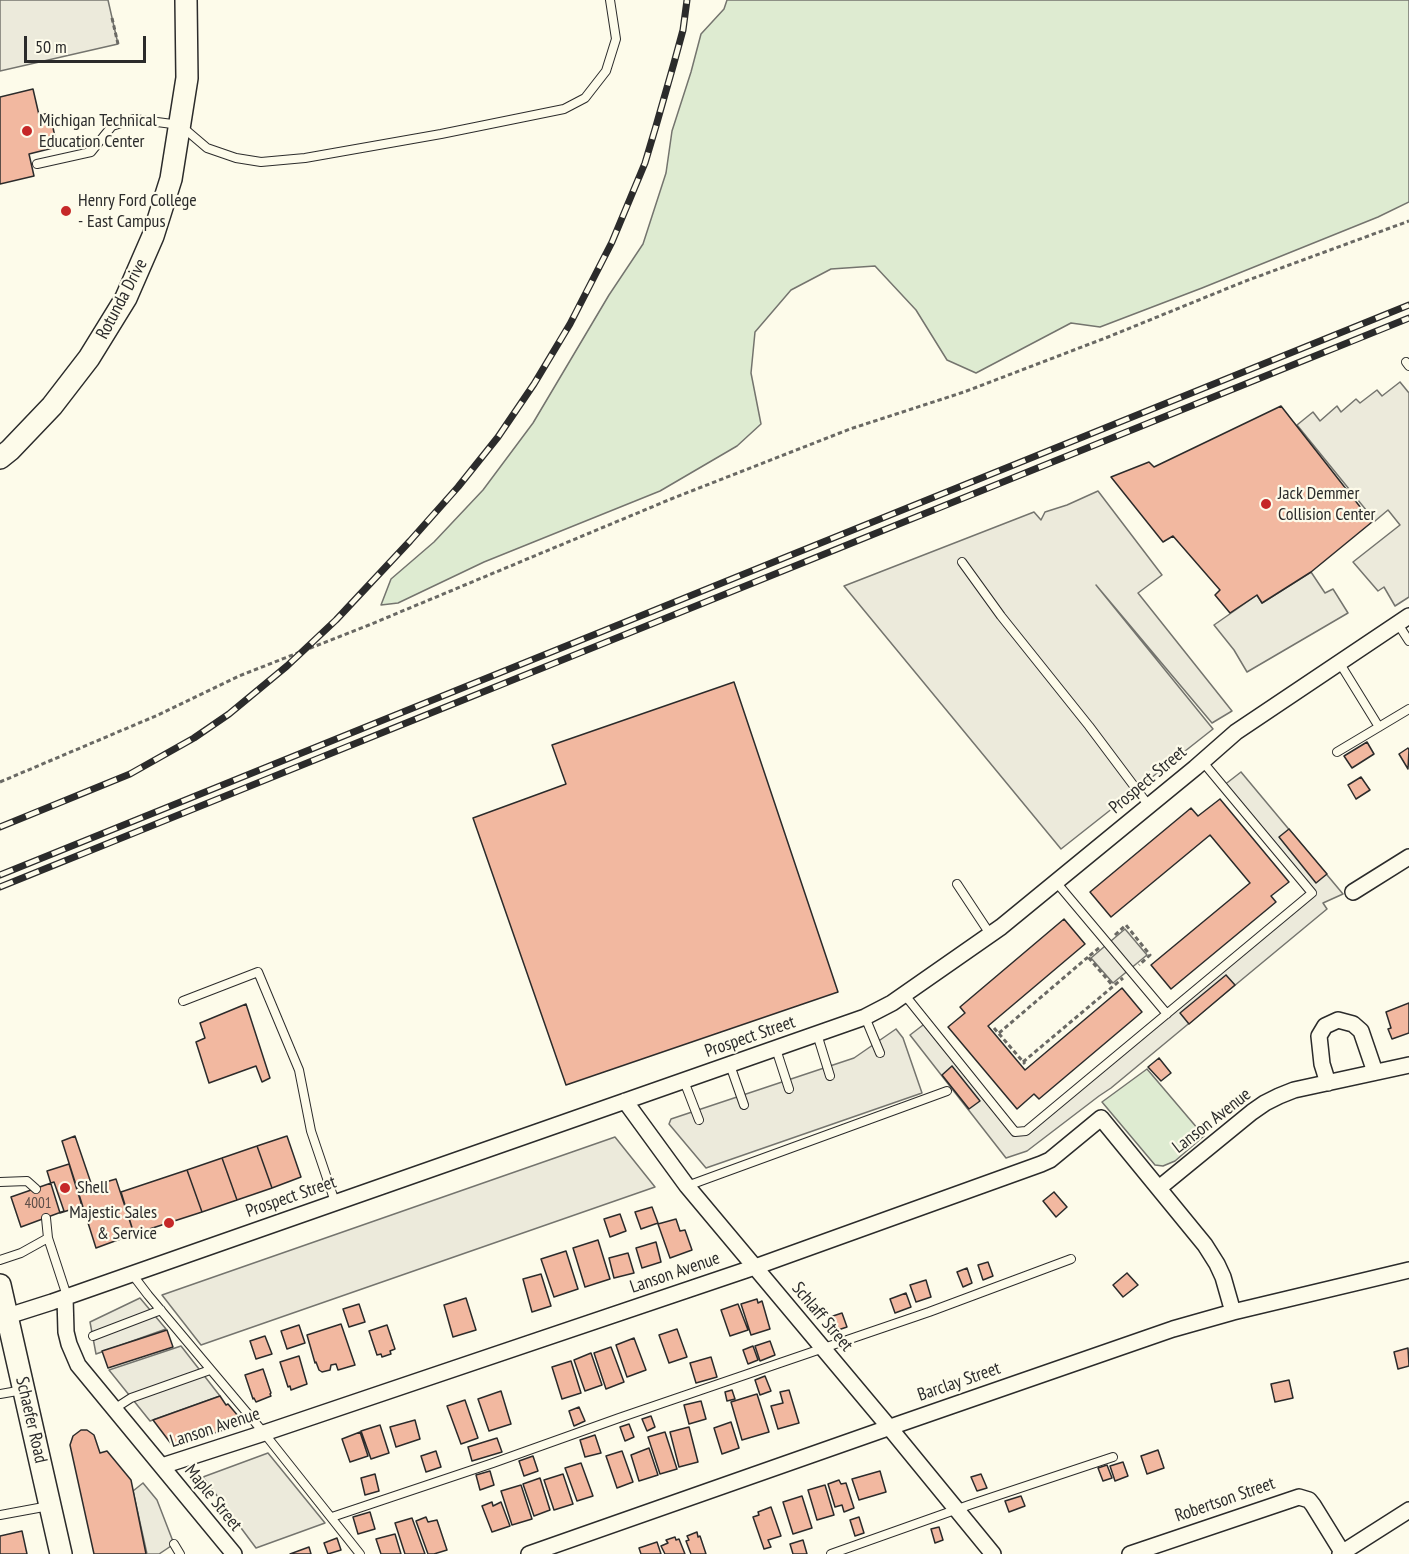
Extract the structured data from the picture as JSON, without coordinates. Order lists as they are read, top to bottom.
{
  "streets": {
    "main road": ["Rotunda Drive", "Schaefer Road"],
    "street": [
      "Prospect Street",
      "Lanson Avenue",
      "Schlaff Street",
      "Barclay Street",
      "Maple Street",
      "Robertson Street"
    ]
  },
  "crossings": [
    ["Prospect Street", "Schlaff Street"],
    ["Prospect Street", "Schaefer Road"],
    ["Prospect Street", "Maple Street"],
    ["Lanson Avenue", "Schlaff Street"],
    ["Lanson Avenue", "Barclay Street"],
    ["Lanson Avenue", "Maple Street"],
    ["Schlaff Street", "Barclay Street"]
  ],
  "places": [
    "Michigan Technical Education Center",
    "Henry Ford College - East Campus",
    "Jack Demmer Collision Center",
    "Shell",
    "Majestic Sales & Service"
  ],
  "house_numbers": ["4001"],
  "scale_bar": "50 m"
}
